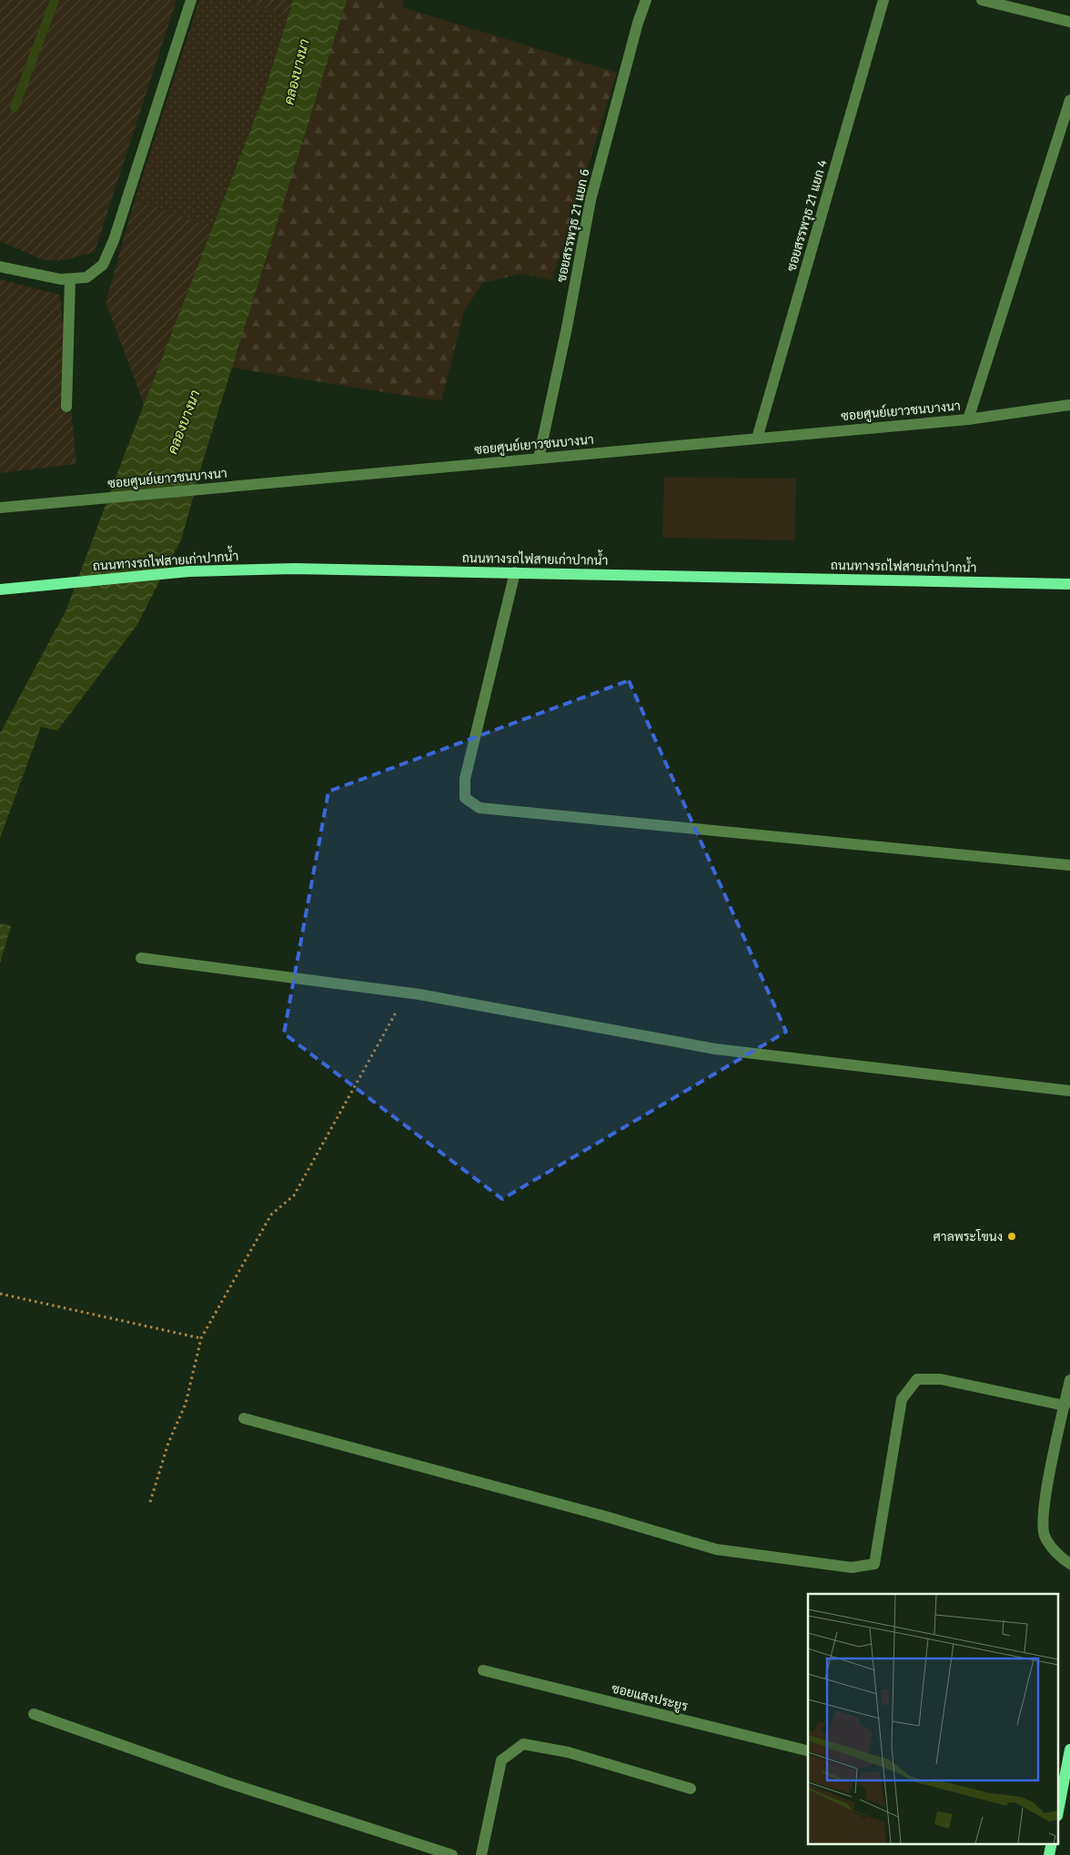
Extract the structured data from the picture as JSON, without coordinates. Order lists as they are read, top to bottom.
{
  "streets": {
    "main road": ["ถนนทางรถไฟสายเก่าปากน้ำ"],
    "street": [
      "ซอยสรรพวุธ 21 แยก 4",
      "ซอยสรรพวุธ 21 แยก 6",
      "ซอยศูนย์เยาวชนบางนา",
      "ซอยแสงประยูร"
    ]
  },
  "crossings": [
    ["ซอยสรรพวุธ 21 แยก 4", "ซอยศูนย์เยาวชนบางนา"],
    ["ซอยสรรพวุธ 21 แยก 6", "ซอยศูนย์เยาวชนบางนา"]
  ],
  "water": ["คลองบางนา"],
  "places": ["ศาลพระโขนง"]
}
